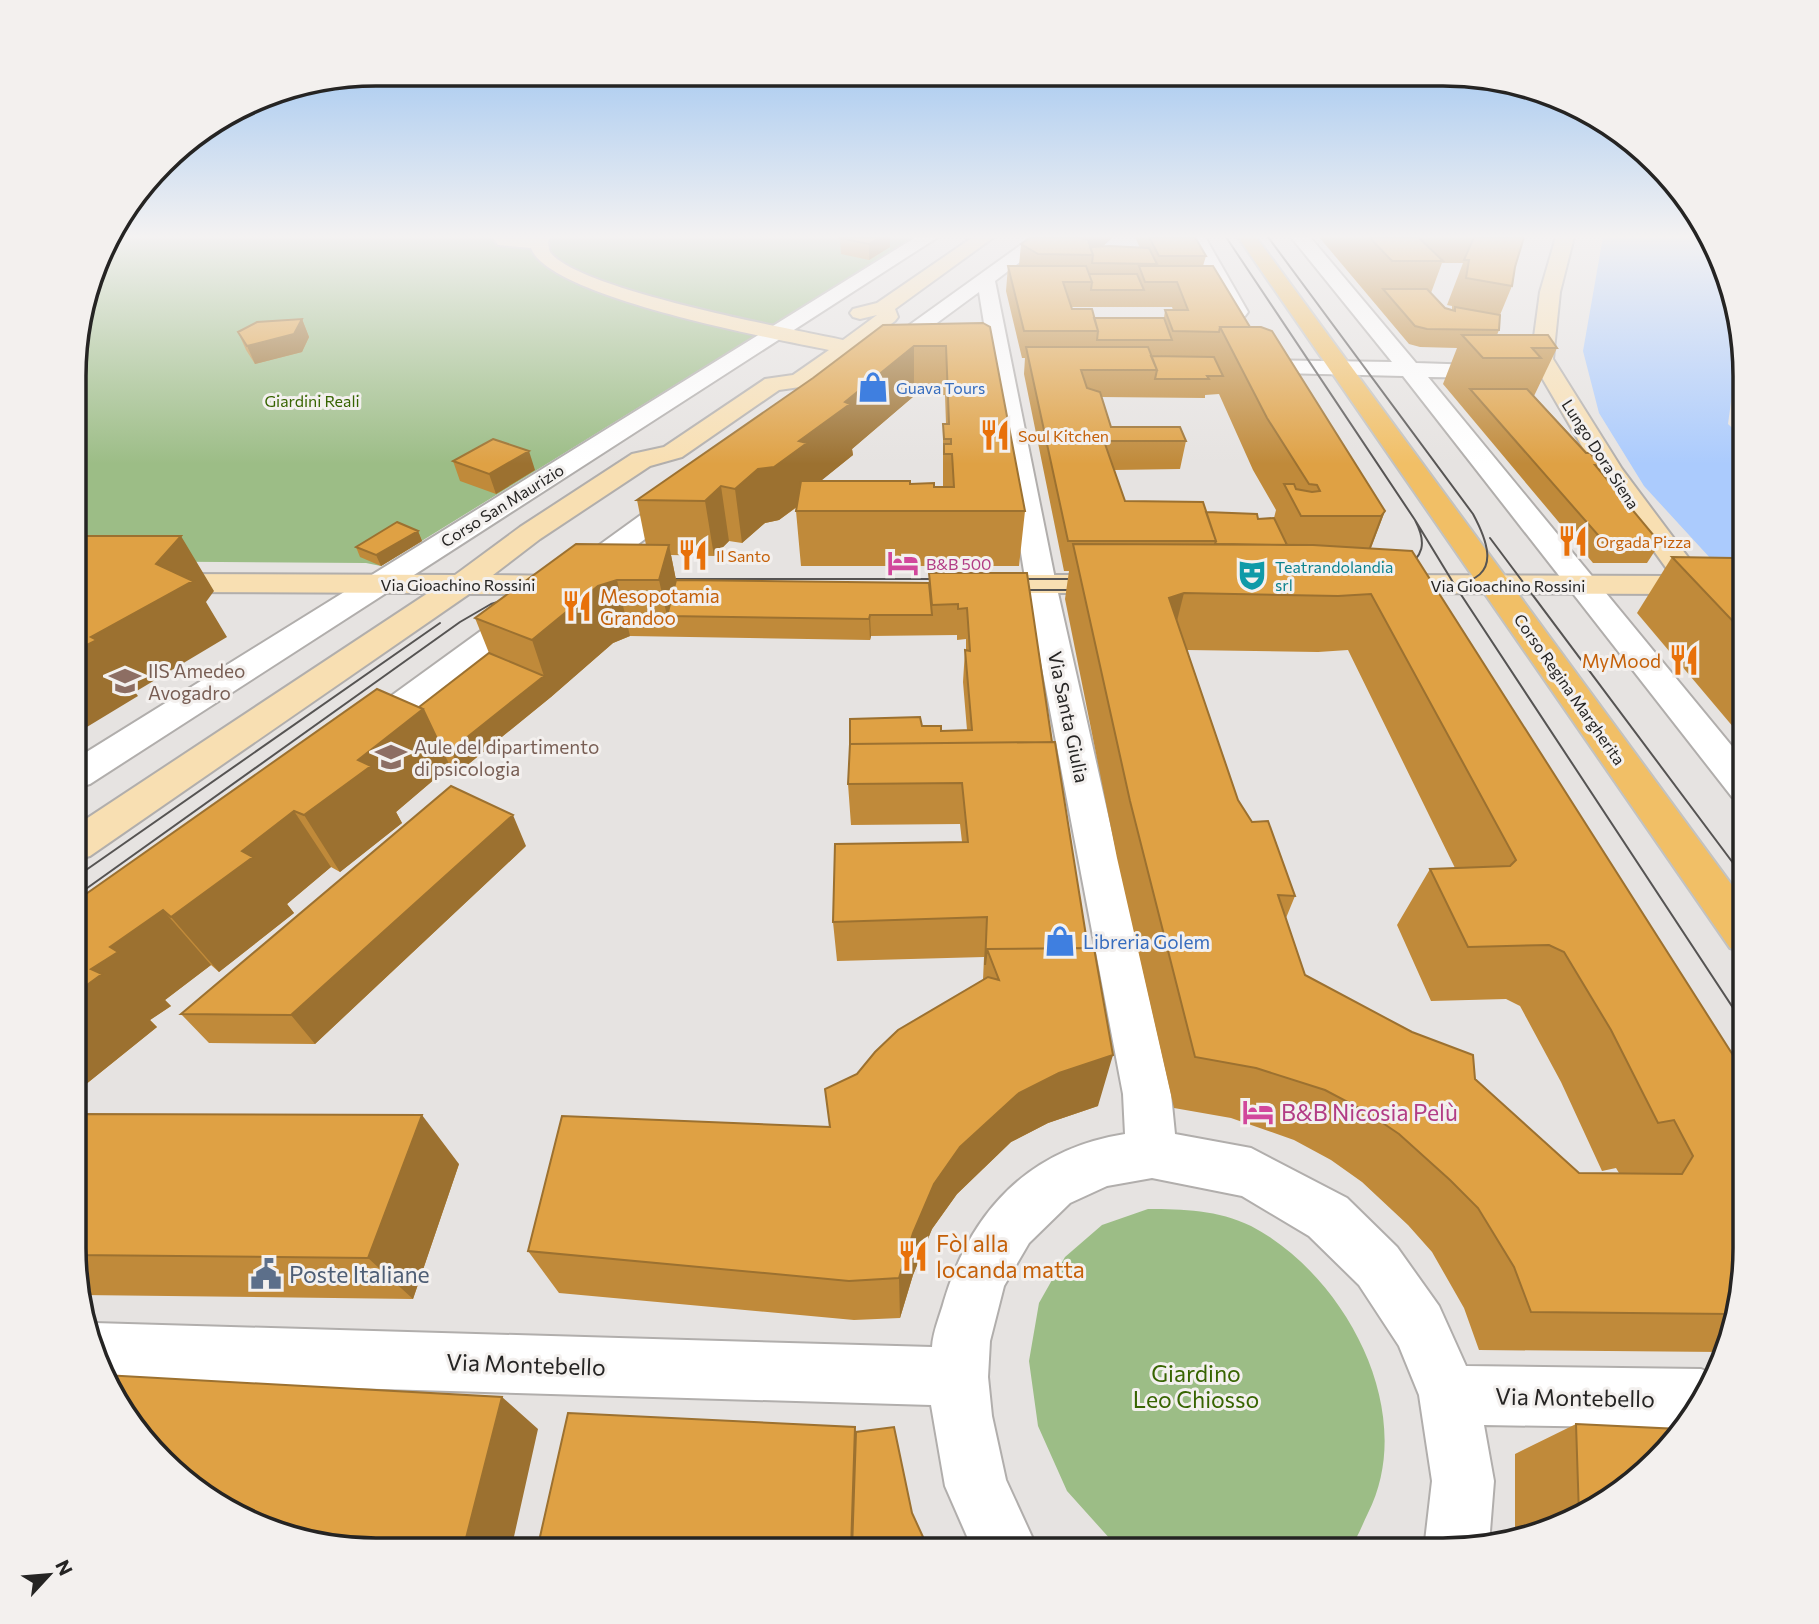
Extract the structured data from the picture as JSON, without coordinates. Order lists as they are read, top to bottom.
{
  "streets": {
    "main road": ["Corso Regina Margherita"],
    "street": [
      "Lungo Dora Siena",
      "Corso San Maurizio",
      "Via Gioachino Rossini",
      "Via Santa Giulia",
      "Via Montebello"
    ]
  },
  "crossings": [
    ["Lungo Dora Siena", "Via Gioachino Rossini"],
    ["Corso San Maurizio", "Via Gioachino Rossini"],
    ["Via Gioachino Rossini", "Corso Regina Margherita"]
  ],
  "parks": ["Giardini Reali", "Giardino Leo Chiosso"],
  "places": {
    "shop": ["Guava Tours", "Libreria Golem"],
    "restaurant": [
      "Soul Kitchen",
      "Orgada Pizza",
      "Il Santo",
      "Mesopotamia Grandoo",
      "MyMood",
      "Fòl alla locanda matta"
    ],
    "hotel": ["B&B 500", "B&B Nicosia Pelù"],
    "theatre": ["Teatrandolandia srl"],
    "school or university": ["IIS Amedeo Avogadro", "Aule del dipartimento di psicologia"],
    "public building": ["Poste Italiane"]
  },
  "north": "top right"
}
